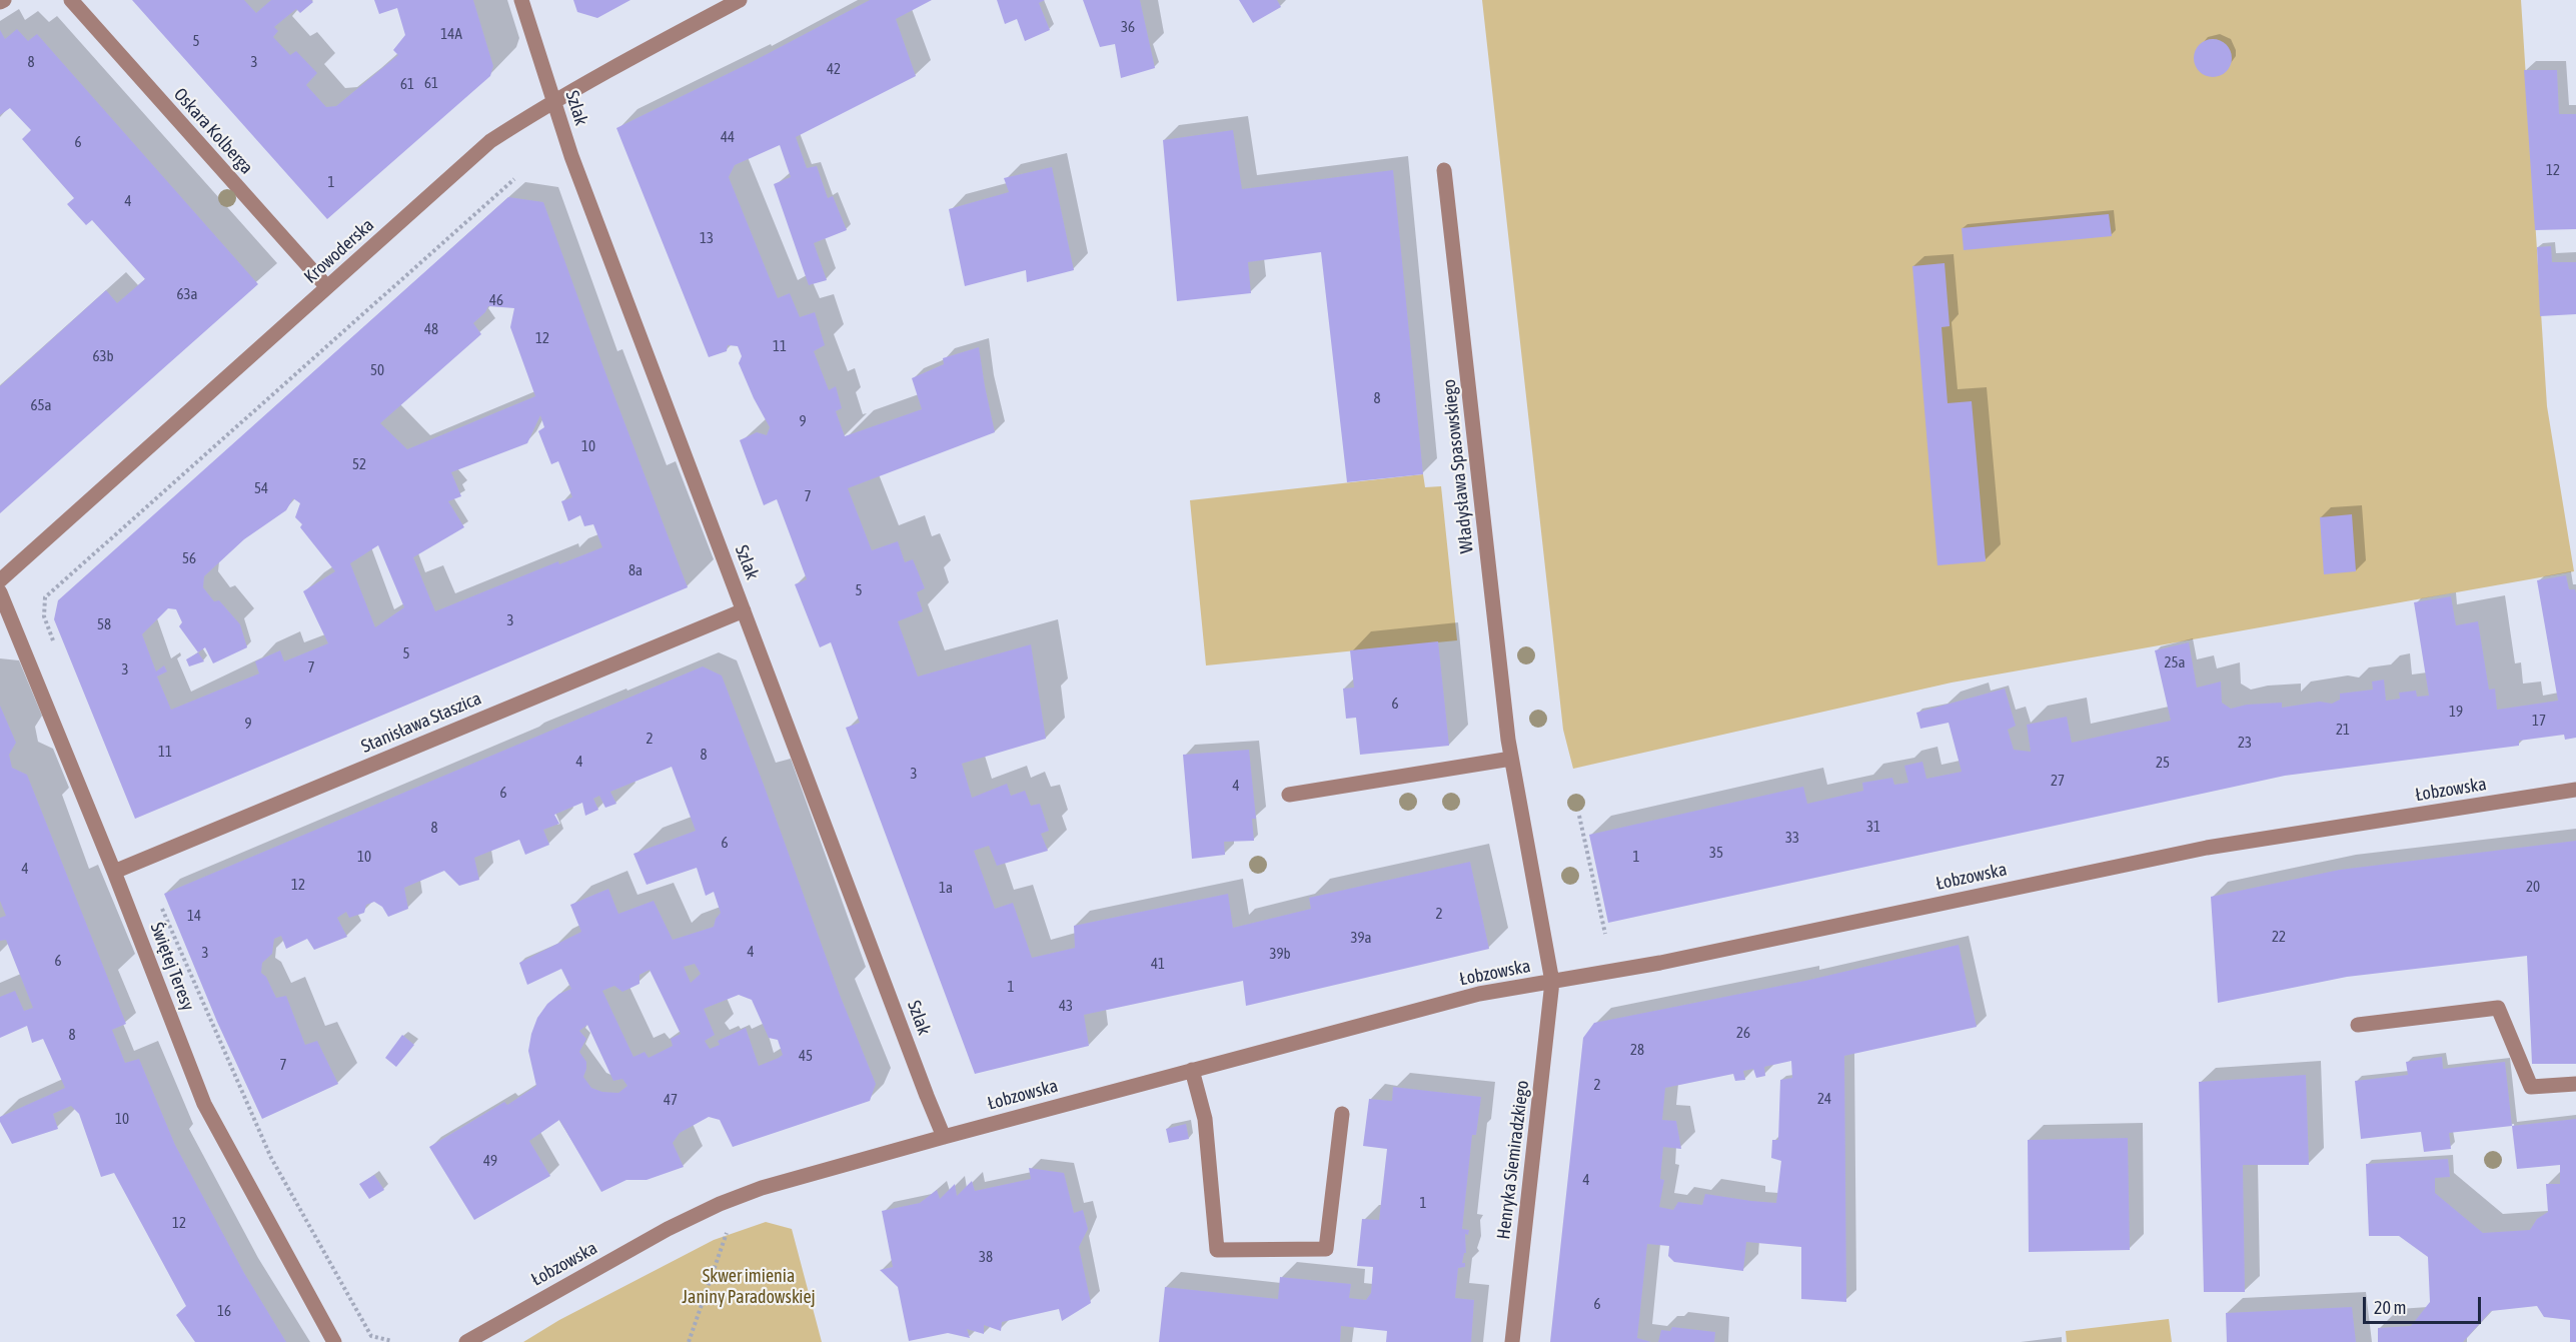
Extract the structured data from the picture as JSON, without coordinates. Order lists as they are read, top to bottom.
{
  "streets": {
    "street": [
      "Szlak",
      "Oskara Kolberga",
      "Krowoderska",
      "Władysława Spasowskiego",
      "Stanisława Staszica",
      "Łobzowska",
      "Świętej Teresy",
      "Henryka Siemiradzkiego"
    ]
  },
  "crossings": [
    ["Szlak", "Krowoderska"],
    ["Szlak", "Stanisława Staszica"],
    ["Szlak", "Łobzowska"],
    ["Oskara Kolberga", "Krowoderska"],
    ["Władysława Spasowskiego", "Łobzowska"],
    ["Władysława Spasowskiego", "Henryka Siemiradzkiego"],
    ["Stanisława Staszica", "Świętej Teresy"],
    ["Łobzowska", "Henryka Siemiradzkiego"]
  ],
  "parks": ["Skwer imienia Janiny Paradowskiej"],
  "house_numbers": [
    "36",
    "14A",
    "5",
    "8",
    "3",
    "42",
    "61",
    "61",
    "44",
    "6",
    "12",
    "1",
    "4",
    "13",
    "63a",
    "46",
    "48",
    "12",
    "11",
    "63b",
    "50",
    "8",
    "65a",
    "9",
    "10",
    "52",
    "54",
    "7",
    "56",
    "8a",
    "5",
    "3",
    "58",
    "5",
    "25a",
    "7",
    "3",
    "6",
    "19",
    "17",
    "9",
    "21",
    "2",
    "23",
    "11",
    "8",
    "4",
    "25",
    "3",
    "27",
    "4",
    "6",
    "31",
    "8",
    "33",
    "6",
    "35",
    "10",
    "1",
    "4",
    "12",
    "20",
    "1a",
    "2",
    "14",
    "22",
    "39a",
    "4",
    "3",
    "39b",
    "6",
    "41",
    "1",
    "43",
    "26",
    "8",
    "28",
    "45",
    "7",
    "2",
    "24",
    "47",
    "10",
    "49",
    "4",
    "1",
    "12",
    "38",
    "6",
    "16"
  ],
  "scale_bar": "20 m"
}
